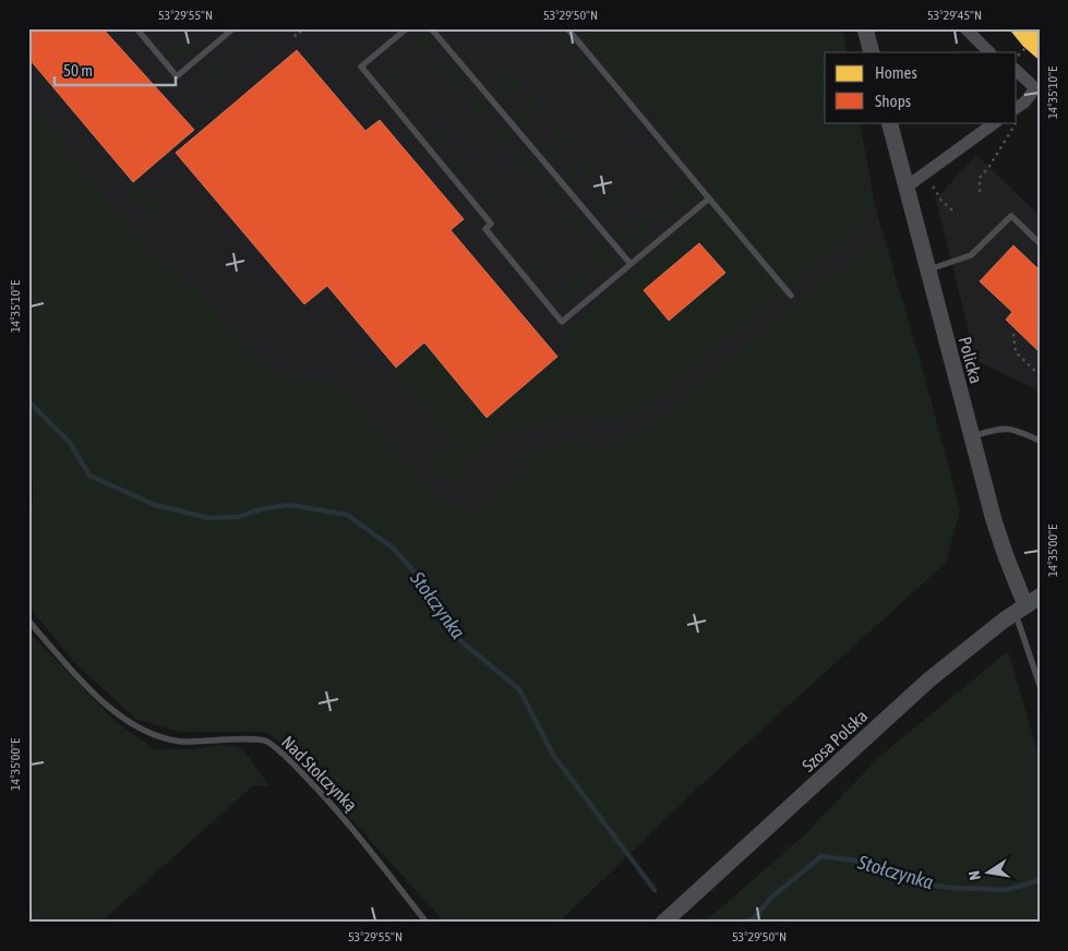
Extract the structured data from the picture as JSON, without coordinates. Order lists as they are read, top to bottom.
{
  "streets": {
    "street": ["Policka", "Szosa Polska"],
    "lane": ["Nad Stołczynką"]
  },
  "crossings": [
    ["Policka", "Szosa Polska"]
  ],
  "water": ["Stołczynka"],
  "legend": ["Homes", "Shops"],
  "scale_bar": "50 m",
  "north": "left",
  "coordinates": [
    "53°29'55\"N",
    "53°29'50\"N",
    "53°29'45\"N",
    "14°35'10\"E",
    "14°35'00\"E"
  ]
}
